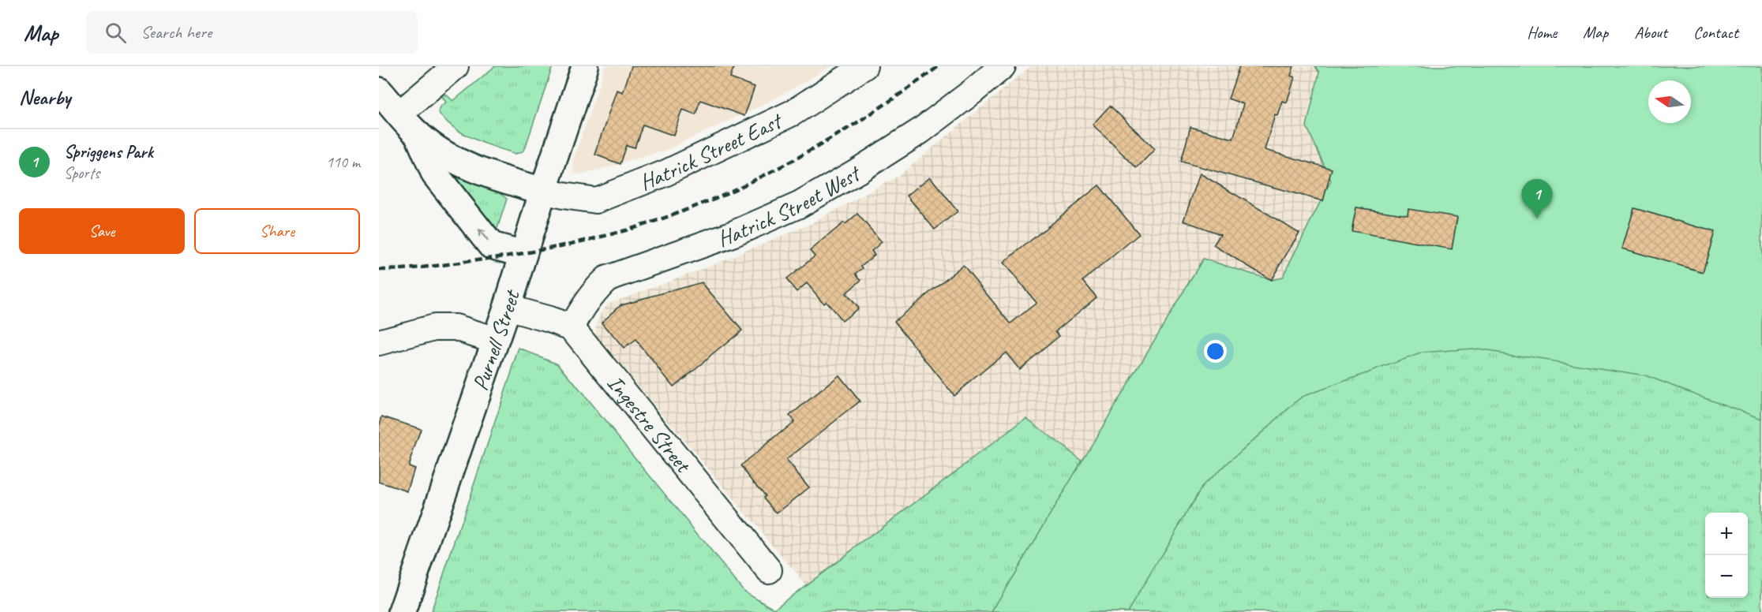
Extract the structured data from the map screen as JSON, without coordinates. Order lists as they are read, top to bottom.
{
  "streets": {
    "main road": ["Purnell Street"],
    "street": ["Hatrick Street East", "Hatrick Street West", "Ingestre Street"]
  },
  "crossings": [
    ["Hatrick Street East", "Purnell Street"],
    ["Hatrick Street West", "Ingestre Street"],
    ["Purnell Street", "Ingestre Street"]
  ],
  "north": "left",
  "page": {
    "header": "Map",
    "search": "Search here",
    "nav": [
      "Home",
      "Map",
      "About",
      "Contact"
    ],
    "heading": "Nearby",
    "list": [
      {
        "mark": "1",
        "name": "Spriggens Park",
        "note": "Sports",
        "value": "110 m"
      }
    ],
    "pins": "1",
    "buttons": ["Save", "Share"],
    "map_buttons": ["+", "−"]
  }
}
